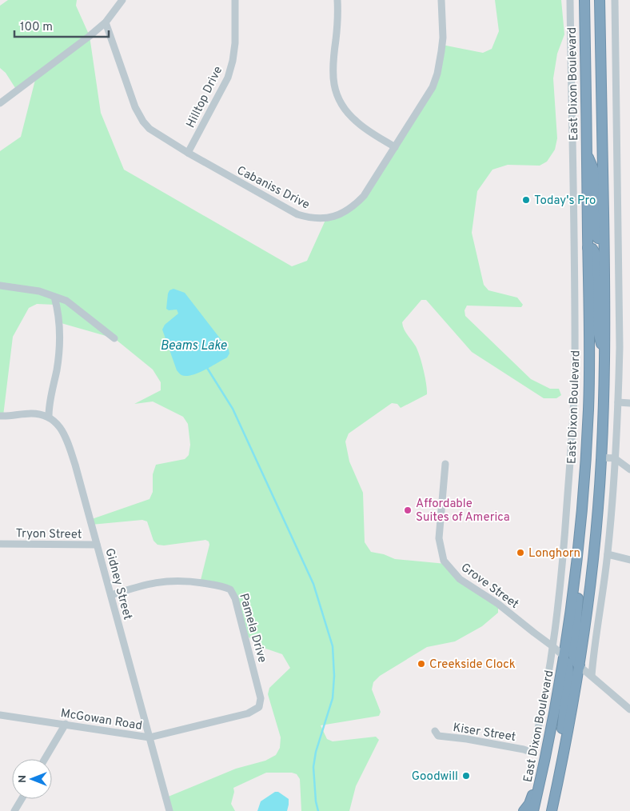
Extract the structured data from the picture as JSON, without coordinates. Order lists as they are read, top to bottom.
{
  "streets": {
    "highway": ["East Dixon Boulevard"],
    "street": [
      "Hilltop Drive",
      "Cabaniss Drive",
      "Tryon Street",
      "Gidney Street",
      "Grove Street",
      "Pamela Drive",
      "McGowan Road",
      "Kiser Street"
    ]
  },
  "crossings": [
    ["East Dixon Boulevard", "Grove Street"],
    ["East Dixon Boulevard", "Kiser Street"],
    ["Hilltop Drive", "Cabaniss Drive"],
    ["Tryon Street", "Gidney Street"],
    ["Gidney Street", "Pamela Drive"],
    ["Gidney Street", "McGowan Road"],
    ["Pamela Drive", "McGowan Road"]
  ],
  "water": ["Beams Lake"],
  "places": [
    "Today's Pro",
    "Affordable Suites of America",
    "Longhorn",
    "Creekside Clock",
    "Goodwill"
  ],
  "scale_bar": "100 m",
  "north": "left"
}
